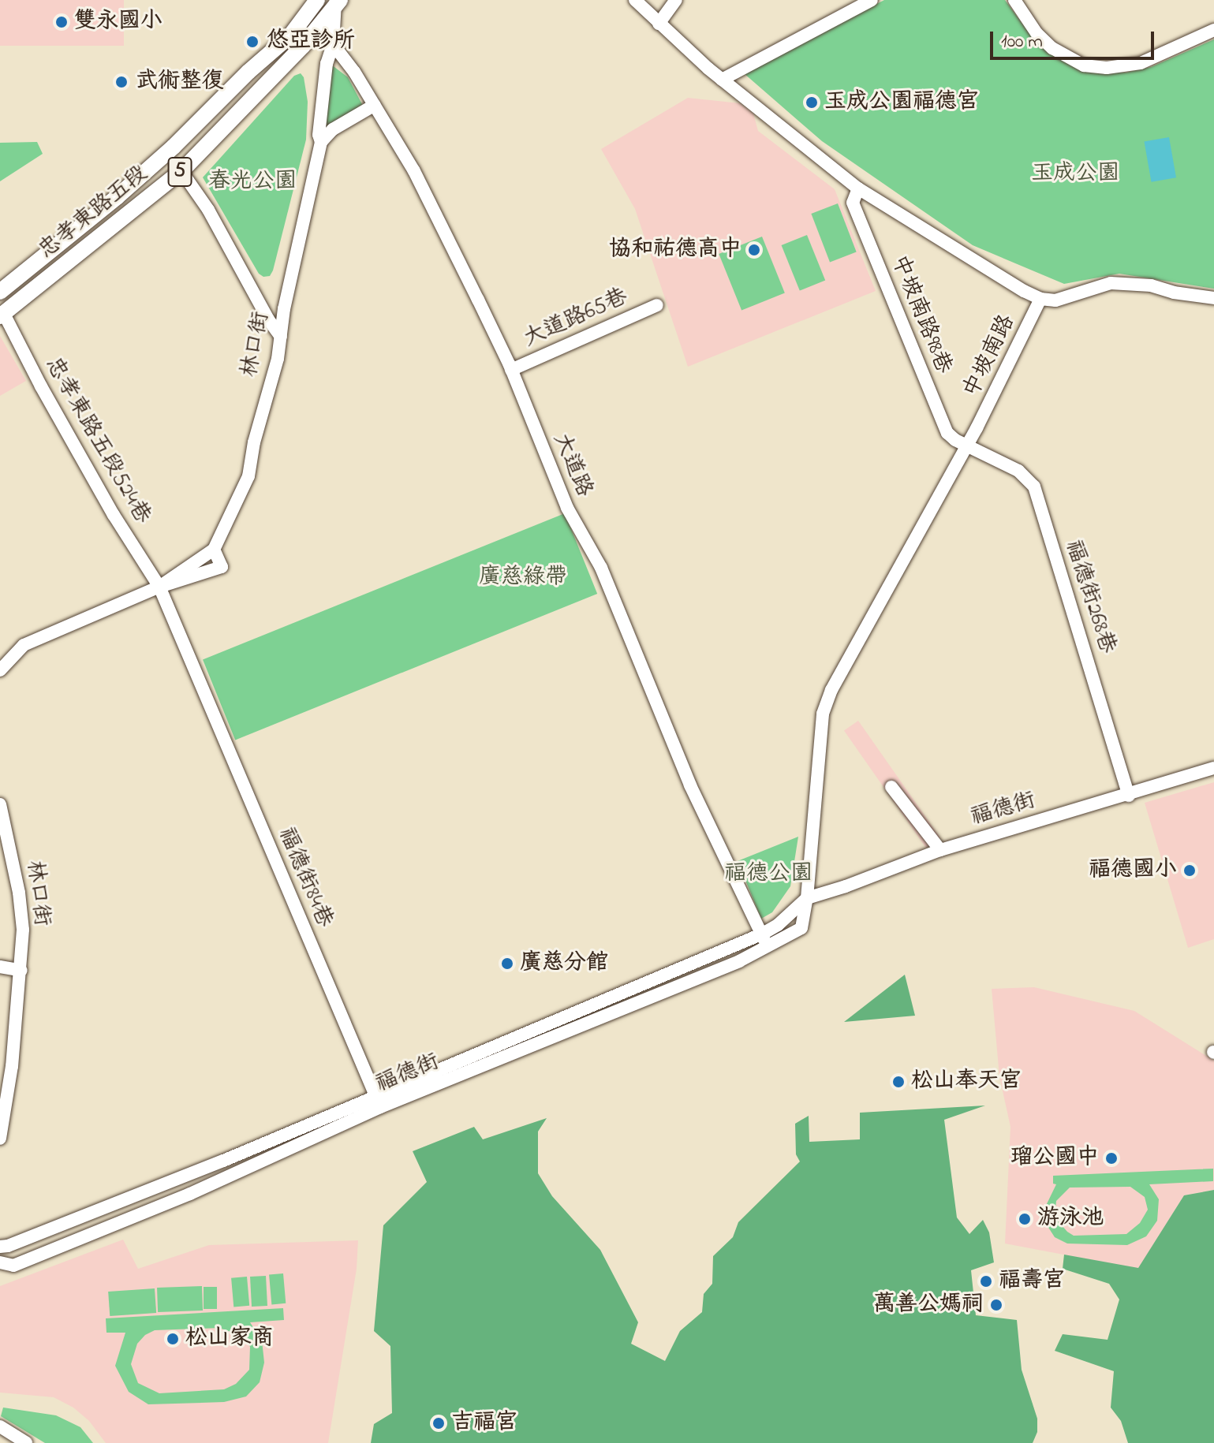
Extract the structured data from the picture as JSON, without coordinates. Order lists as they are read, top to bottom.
{
  "streets": {
    "main road": ["5", "忠孝東路五段"],
    "street": [
      "中坡南路98巷",
      "大道路65巷",
      "林口街",
      "中坡南路",
      "忠孝東路五段524巷",
      "大道路",
      "福德街268巷",
      "福德街",
      "福德街84巷"
    ]
  },
  "crossings": [
    ["忠孝東路五段", "忠孝東路五段524巷"],
    ["中坡南路98巷", "中坡南路"],
    ["中坡南路98巷", "福德街268巷"],
    ["大道路65巷", "大道路"],
    ["林口街", "忠孝東路五段524巷"],
    ["林口街", "大道路"],
    ["中坡南路", "福德街268巷"],
    ["中坡南路", "福德街"],
    ["忠孝東路五段524巷", "福德街84巷"],
    ["大道路", "福德街"],
    ["福德街268巷", "福德街"],
    ["福德街", "福德街84巷"]
  ],
  "parks": [
    "玉成公園",
    "春光公園",
    "廣慈綠帶",
    "福德公園"
  ],
  "places": [
    "雙永國小",
    "悠亞診所",
    "武術整復",
    "玉成公園福德宮",
    "協和祐德高中",
    "福德國小",
    "廣慈分館",
    "松山奉天宮",
    "瑠公國中",
    "游泳池",
    "福壽宮",
    "萬善公媽祠",
    "松山家商",
    "吉福宮"
  ],
  "scale_bar": "100 m"
}
